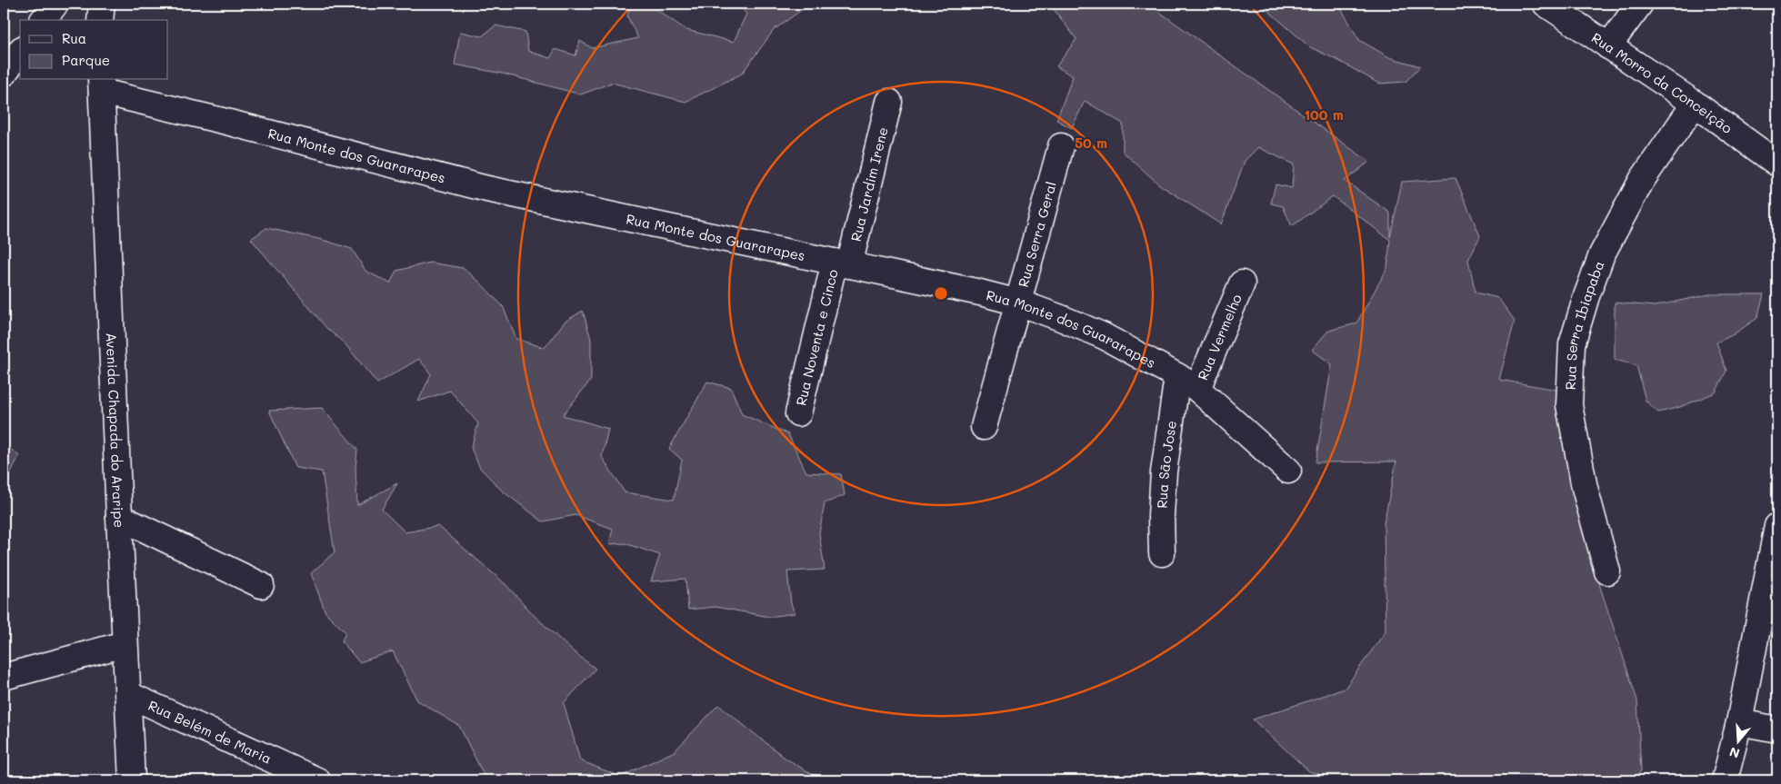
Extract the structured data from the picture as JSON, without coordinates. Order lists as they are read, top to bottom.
{
  "streets": {
    "street": [
      "Rua Morro da Conceição",
      "Rua Monte dos Guararapes",
      "Rua Jardim Irene",
      "Rua Serra Geral",
      "Rua Serra Ibiapaba",
      "Rua Vermelho",
      "Rua Noventa e Cinco",
      "Avenida Chapada do Araripe",
      "Rua São Jose",
      "Rua Belém de Maria"
    ]
  },
  "crossings": [
    ["Rua Morro da Conceição", "Rua Serra Ibiapaba"],
    ["Rua Monte dos Guararapes", "Rua Jardim Irene"],
    ["Rua Monte dos Guararapes", "Rua Serra Geral"],
    ["Rua Monte dos Guararapes", "Rua Vermelho"],
    ["Rua Monte dos Guararapes", "Rua Noventa e Cinco"],
    ["Rua Monte dos Guararapes", "Avenida Chapada do Araripe"],
    ["Rua Monte dos Guararapes", "Rua São Jose"],
    ["Rua Jardim Irene", "Rua Noventa e Cinco"],
    ["Rua Vermelho", "Rua São Jose"],
    ["Avenida Chapada do Araripe", "Rua Belém de Maria"]
  ],
  "legend": ["Rua", "Parque"],
  "north": "bottom",
  "rings": ["100 m", "50 m"]
}
